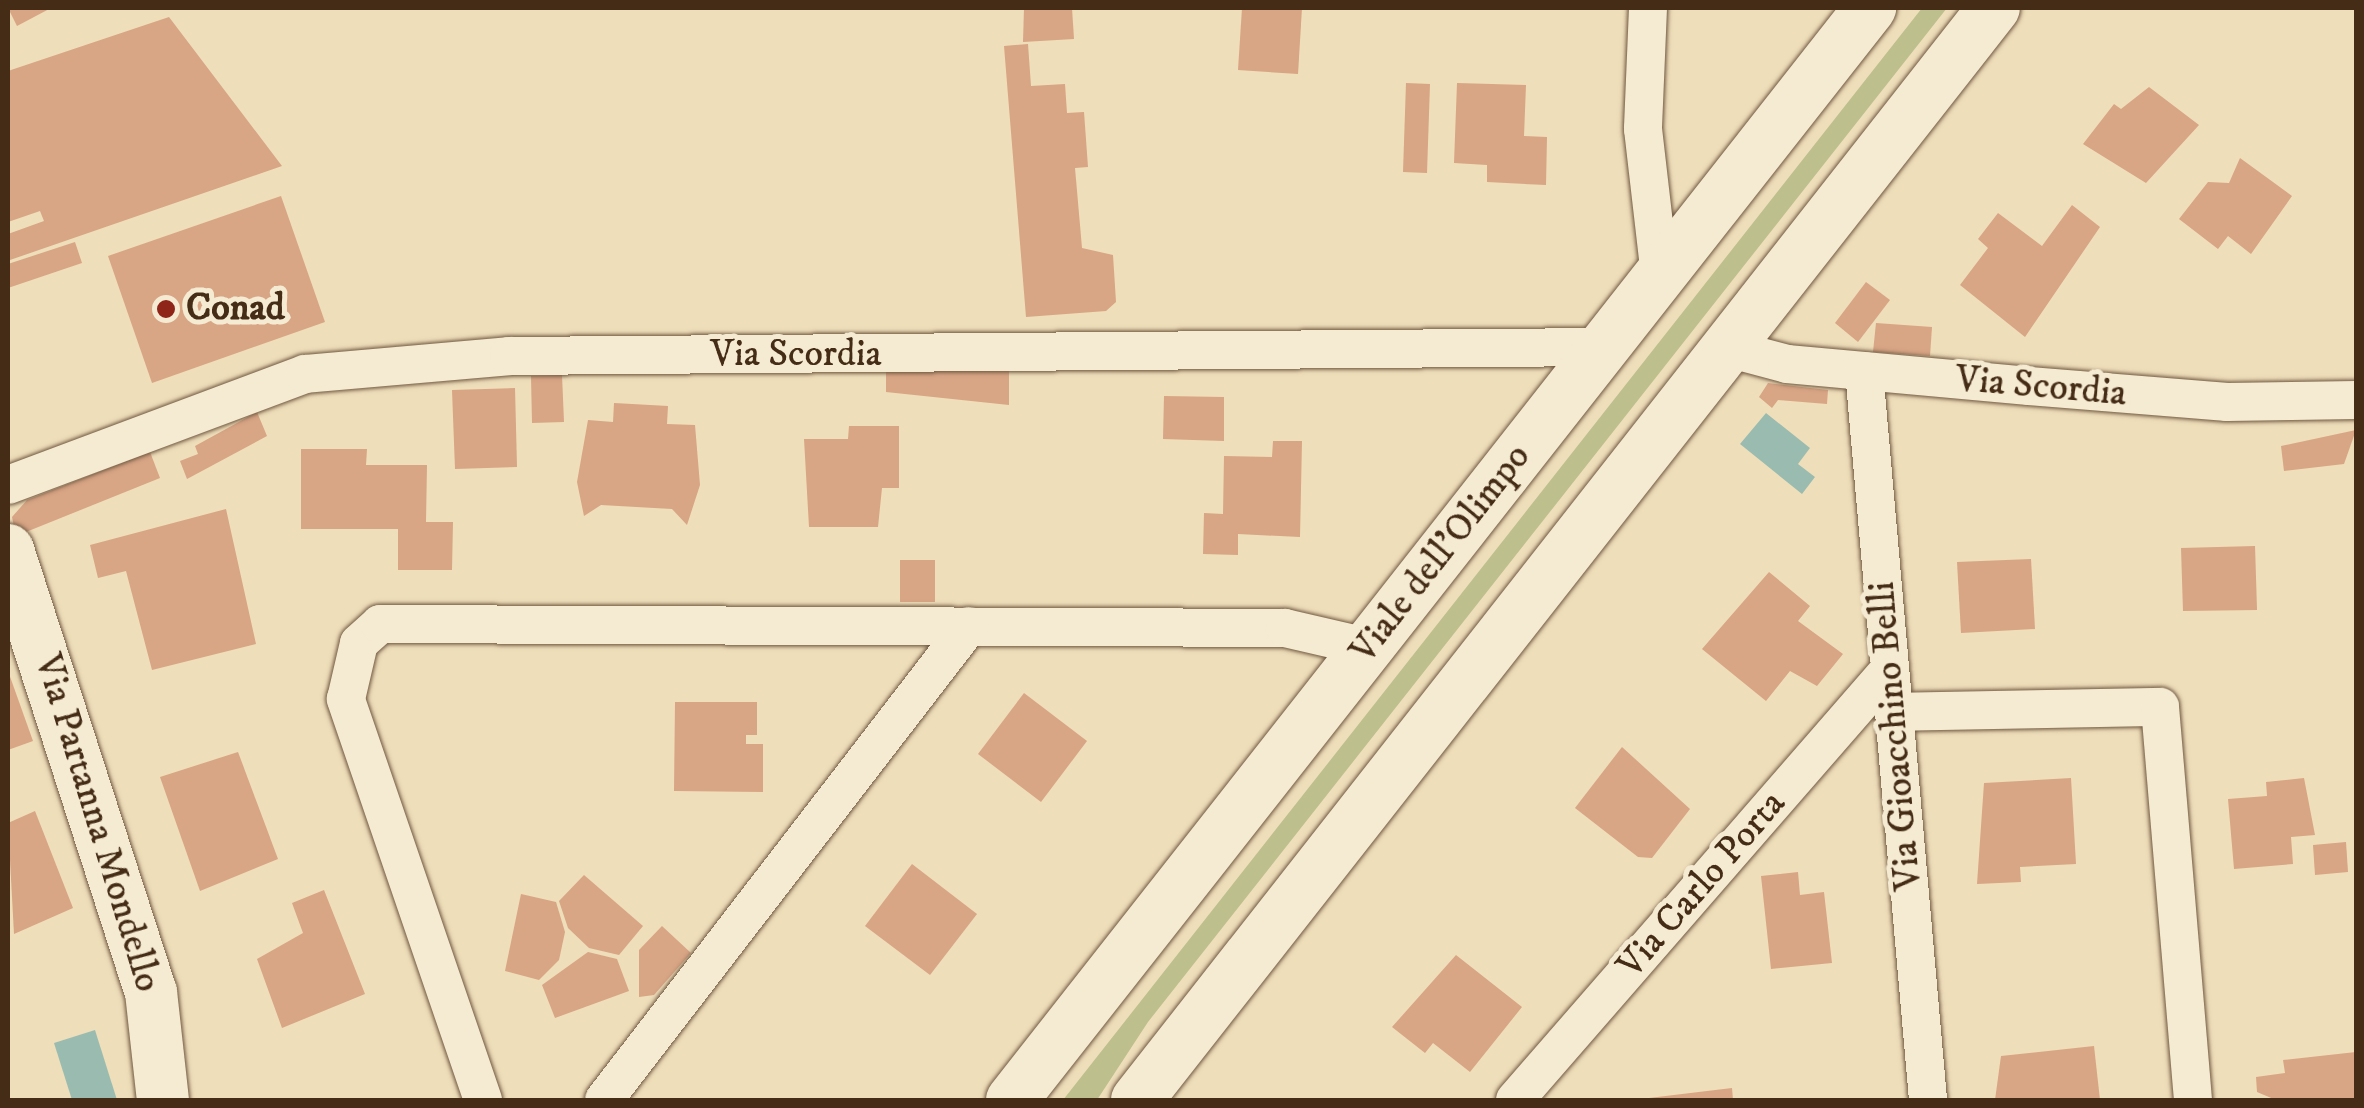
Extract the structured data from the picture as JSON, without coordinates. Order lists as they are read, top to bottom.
{
  "streets": {
    "street": [
      "Via Scordia",
      "Viale dell'Olimpo",
      "Via Gioacchino Belli",
      "Via Partanna Mondello",
      "Via Carlo Porta"
    ]
  },
  "crossings": [
    ["Via Scordia", "Viale dell'Olimpo"],
    ["Via Scordia", "Via Gioacchino Belli"],
    ["Via Gioacchino Belli", "Via Carlo Porta"]
  ],
  "places": ["Conad"]
}
